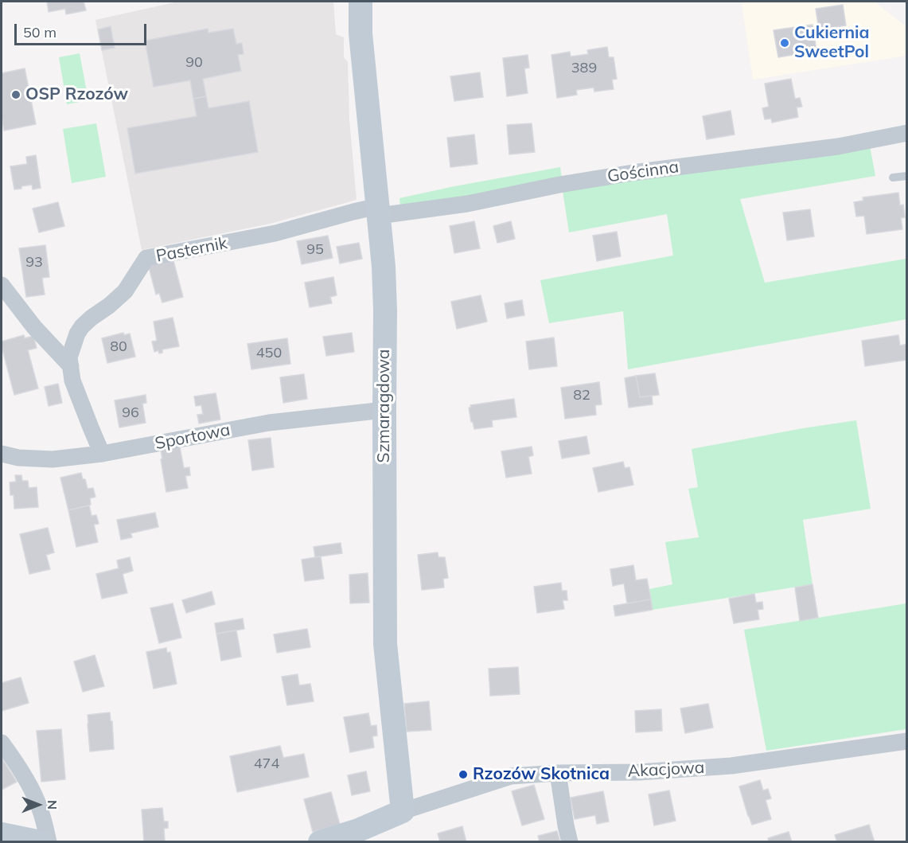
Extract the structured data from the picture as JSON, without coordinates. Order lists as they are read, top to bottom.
{
  "streets": {
    "street": [
      "Gościnna",
      "Pasternik",
      "Szmaragdowa",
      "Sportowa",
      "Akacjowa"
    ]
  },
  "crossings": [
    ["Gościnna", "Pasternik"],
    ["Gościnna", "Szmaragdowa"],
    ["Pasternik", "Szmaragdowa"],
    ["Pasternik", "Sportowa"],
    ["Szmaragdowa", "Sportowa"],
    ["Szmaragdowa", "Akacjowa"]
  ],
  "places": ["Cukiernia SweetPol", "OSP Rzozów", "Rzozów Skotnica"],
  "house_numbers": [
    "90",
    "389",
    "95",
    "93",
    "80",
    "450",
    "82",
    "96",
    "474"
  ],
  "scale_bar": "50 m",
  "north": "right"
}
